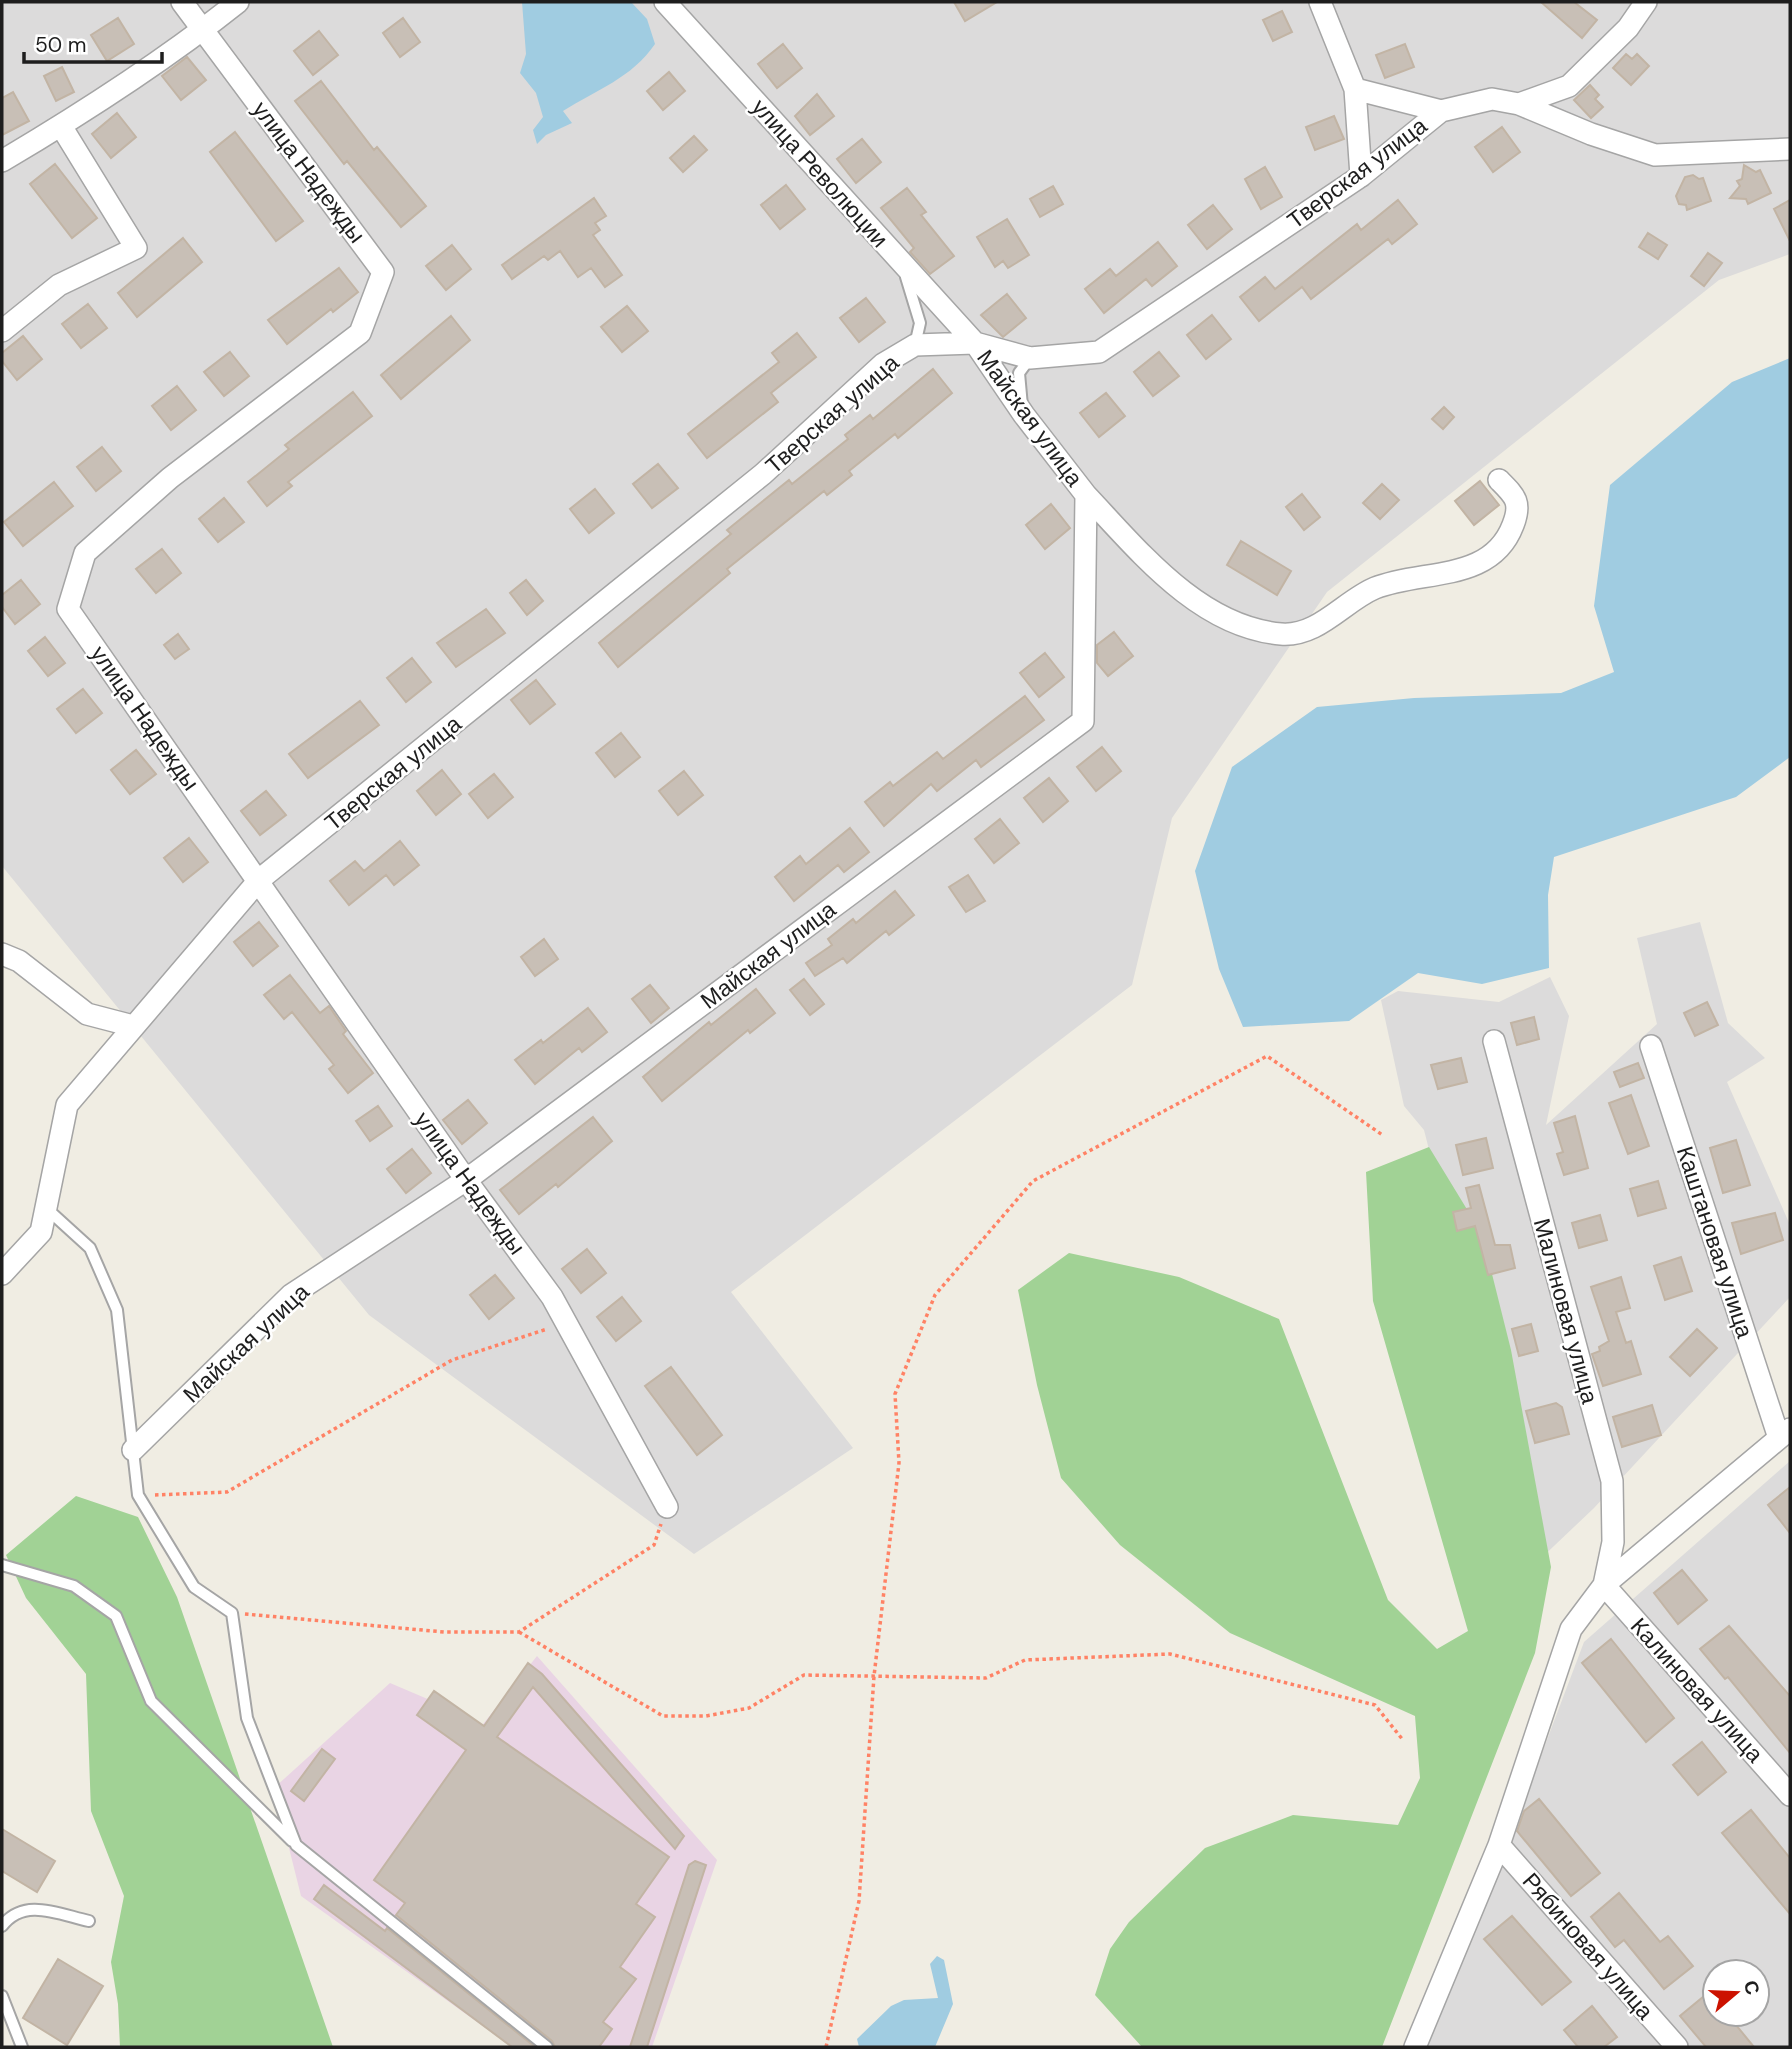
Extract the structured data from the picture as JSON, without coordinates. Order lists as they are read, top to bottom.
{
  "streets": {
    "street": [
      "улица Надежды",
      "улица Революции",
      "Тверская улица",
      "Майская улица",
      "Каштановая улица",
      "Малиновая улица",
      "Калиновая улица",
      "Рябиновая улица"
    ]
  },
  "crossings": [
    ["улица Надежды", "Тверская улица"],
    ["улица Надежды", "Майская улица"],
    ["улица Революции", "Тверская улица"],
    ["улица Революции", "Майская улица"],
    ["Тверская улица", "Майская улица"],
    ["Малиновая улица", "Калиновая улица"]
  ],
  "scale_bar": "50 m",
  "north": "right"
}
